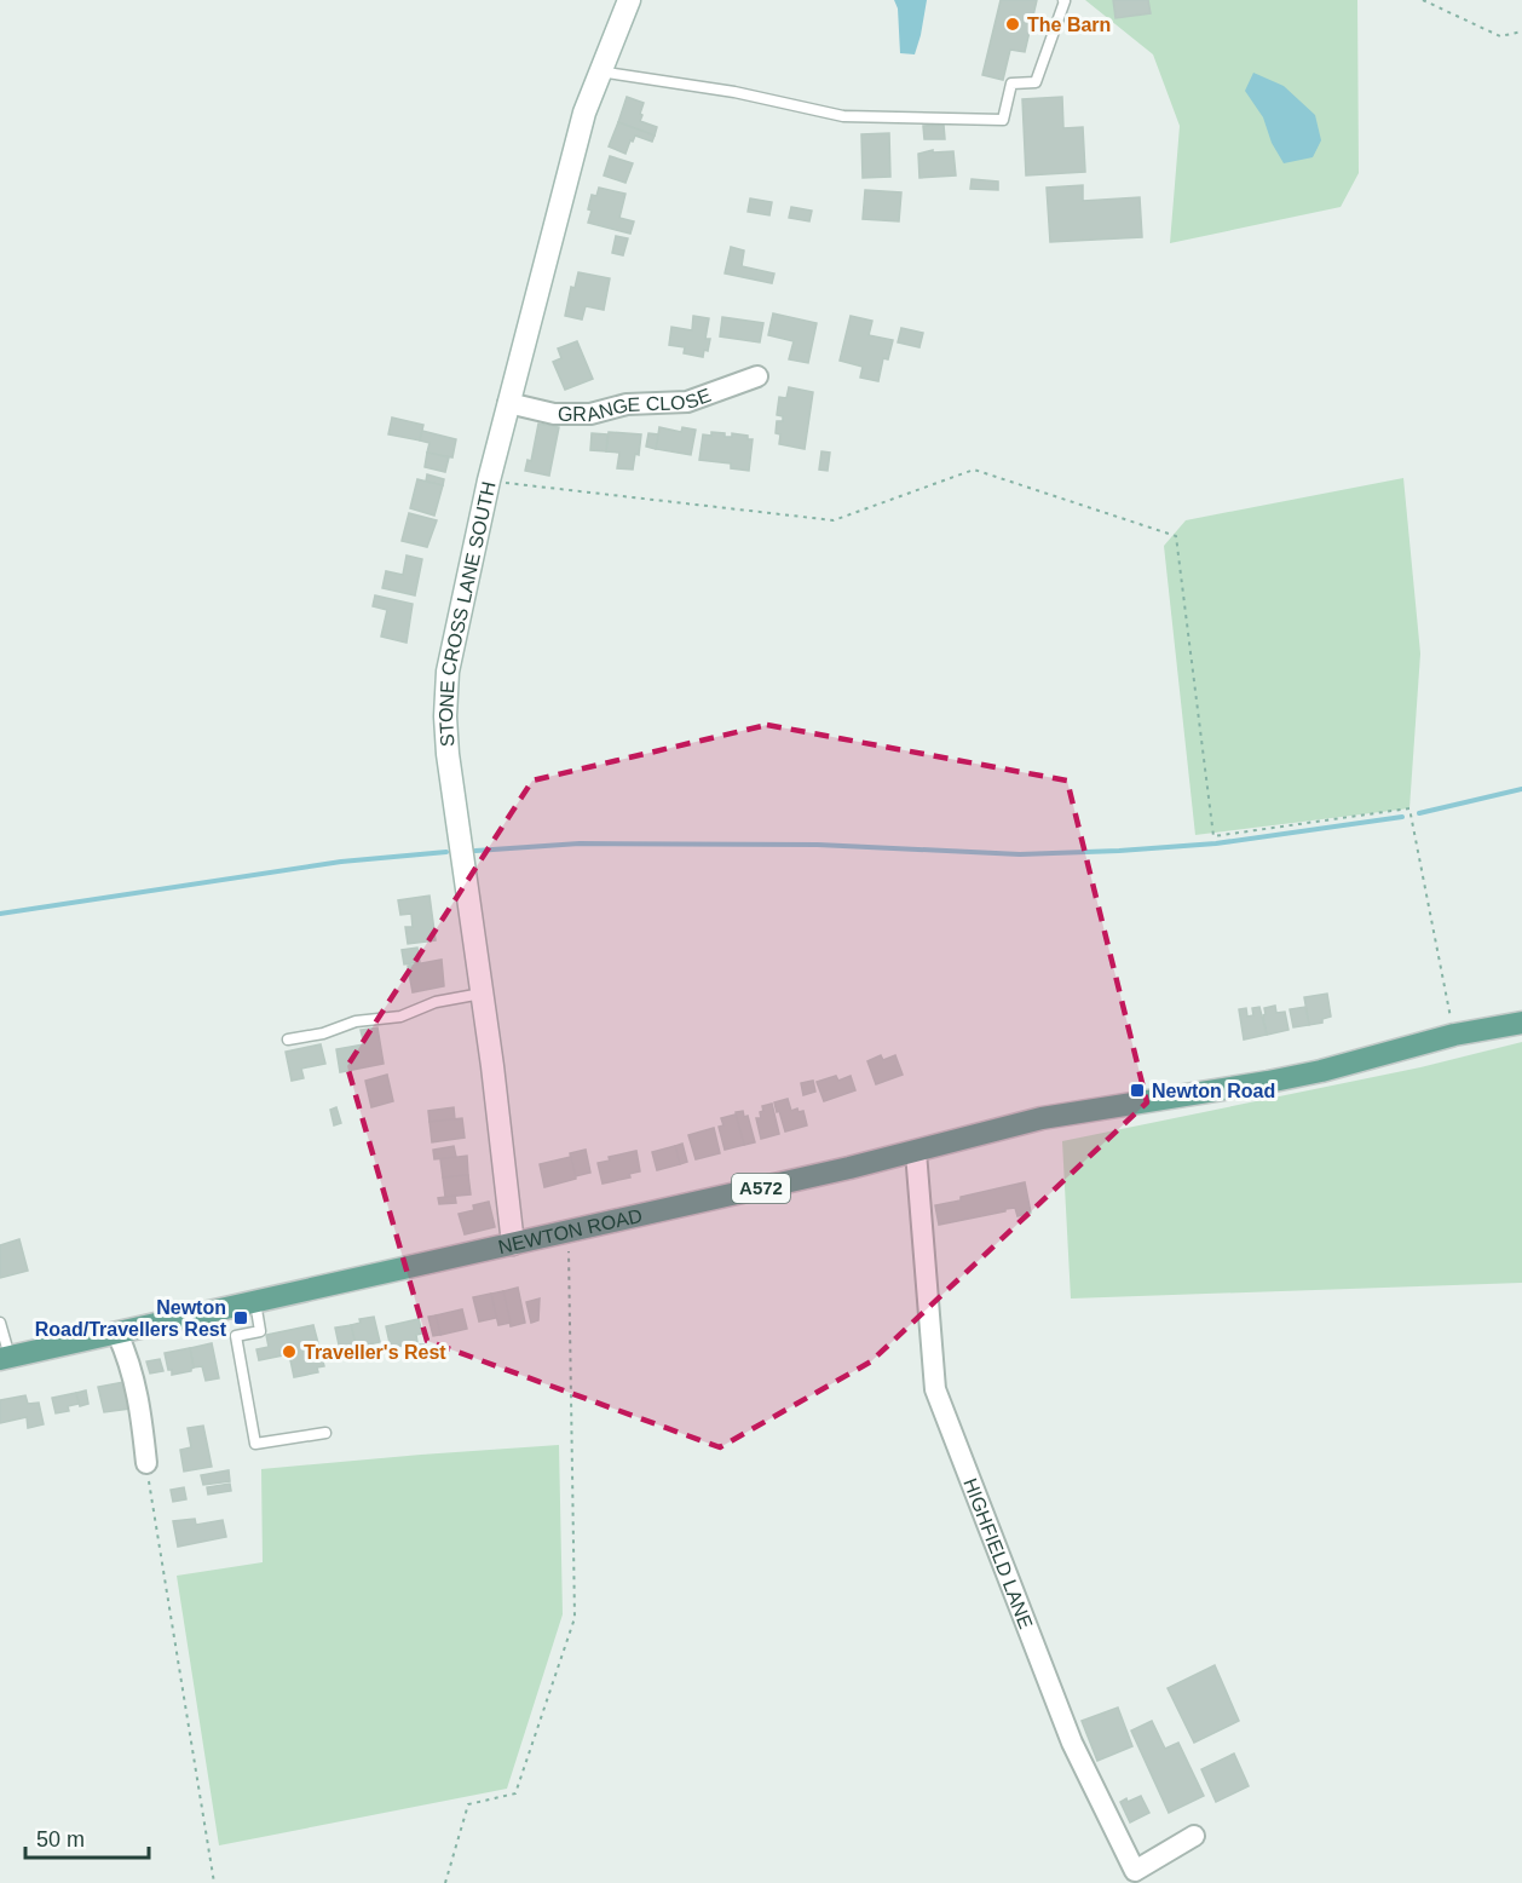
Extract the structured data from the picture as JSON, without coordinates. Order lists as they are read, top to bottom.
{
  "streets": {
    "main road": ["A572", "NEWTON ROAD"],
    "street": ["GRANGE CLOSE", "STONE CROSS LANE SOUTH", "HIGHFIELD LANE"]
  },
  "crossings": [
    ["GRANGE CLOSE", "STONE CROSS LANE SOUTH"],
    ["STONE CROSS LANE SOUTH", "NEWTON ROAD"],
    ["NEWTON ROAD", "HIGHFIELD LANE"]
  ],
  "places": {
    "other": ["The Barn", "Traveller's Rest"],
    "transit": ["Newton Road", "Newton Road/Travellers Rest"]
  },
  "scale_bar": "50 m"
}
